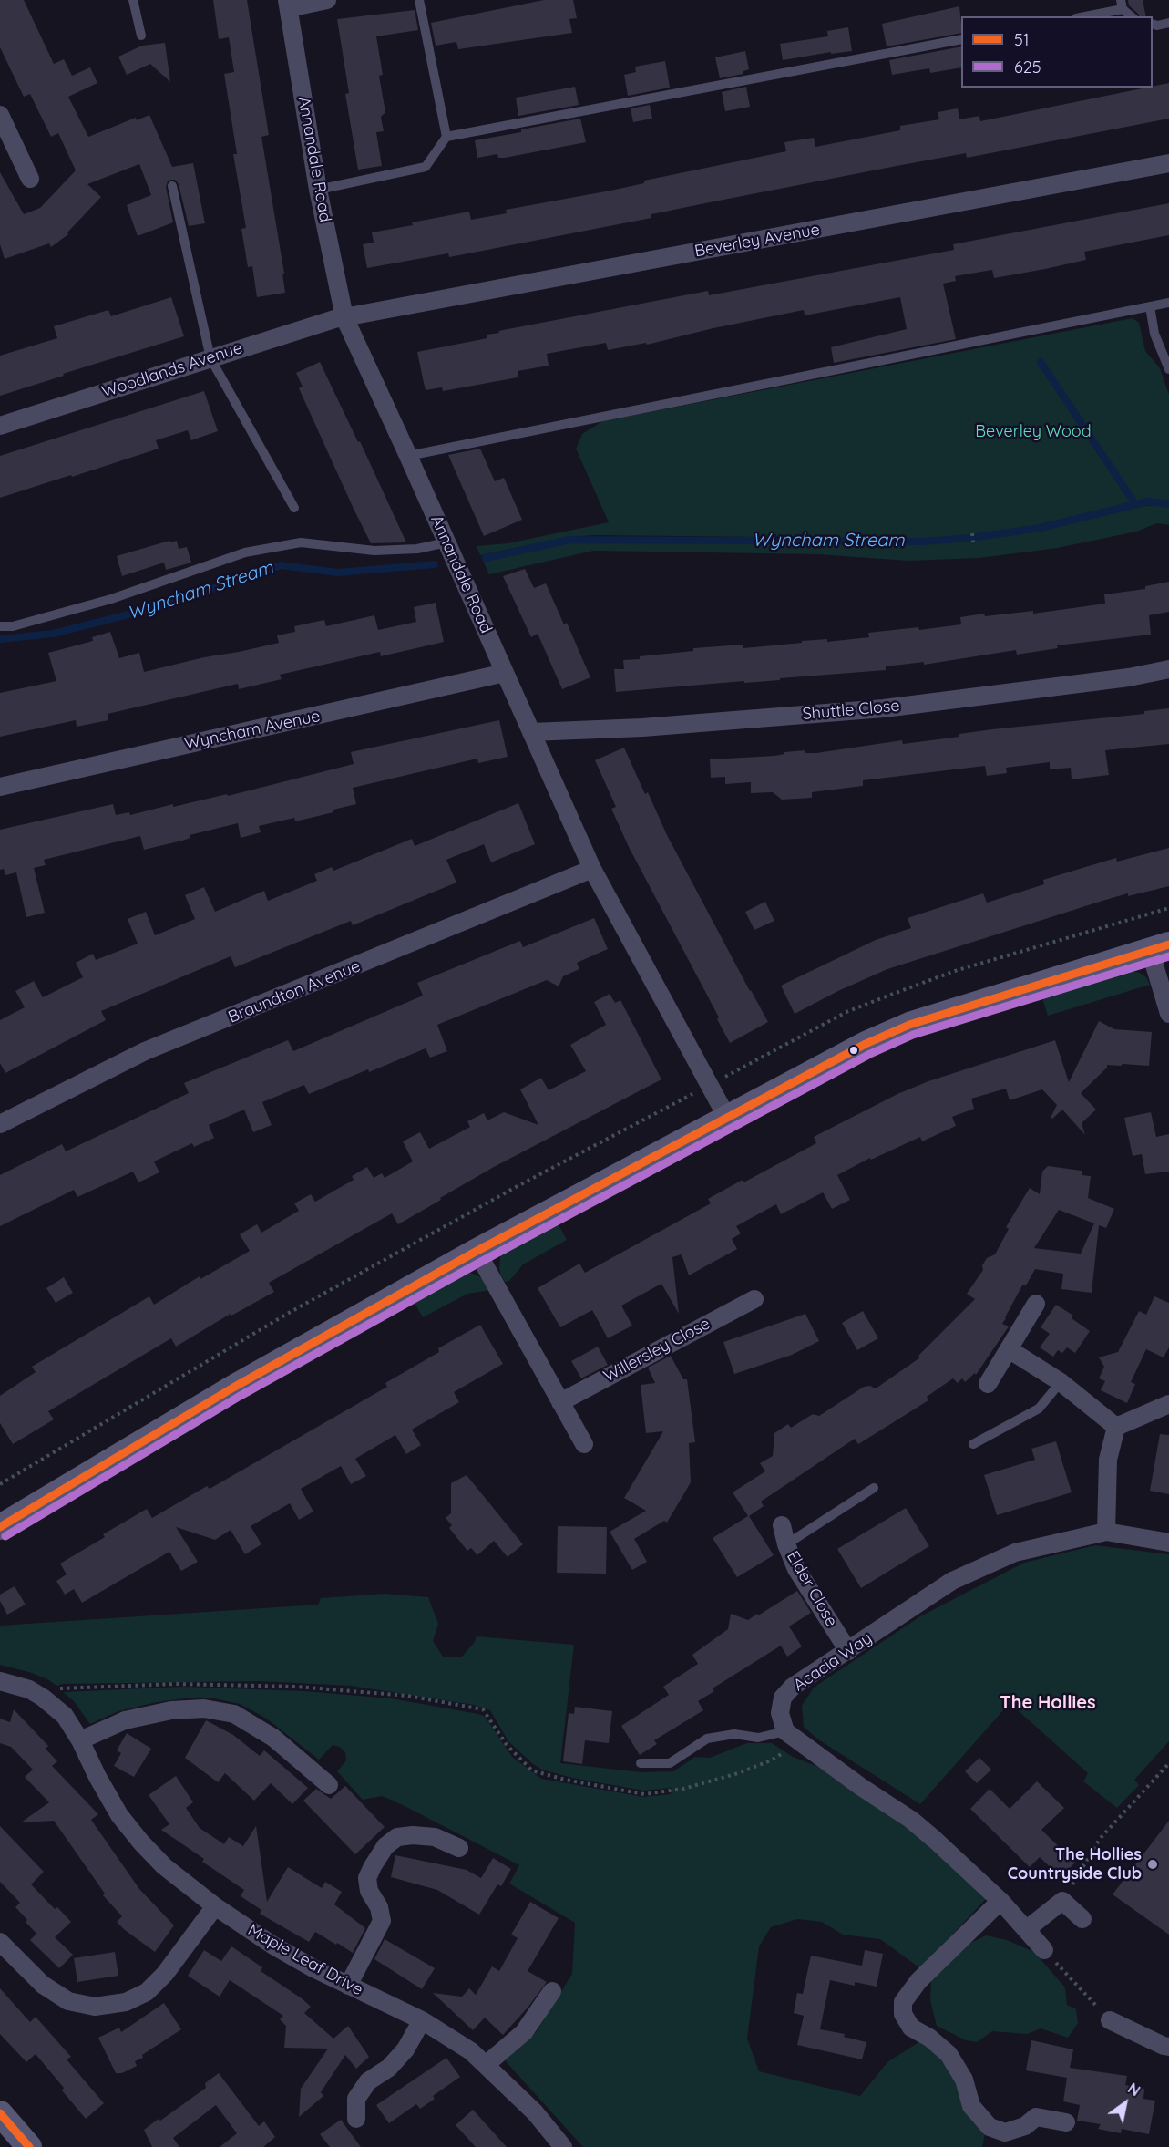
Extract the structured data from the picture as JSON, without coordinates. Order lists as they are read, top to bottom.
{
  "streets": {
    "street": [
      "Annandale Road",
      "Beverley Avenue",
      "Woodlands Avenue",
      "Shuttle Close",
      "Wyncham Avenue",
      "Braundton Avenue",
      "Willersley Close",
      "Elder Close",
      "Acacia Way",
      "Maple Leaf Drive"
    ]
  },
  "crossings": [
    ["Annandale Road", "Beverley Avenue"],
    ["Annandale Road", "Woodlands Avenue"],
    ["Annandale Road", "Shuttle Close"],
    ["Annandale Road", "Wyncham Avenue"],
    ["Annandale Road", "Braundton Avenue"],
    ["Beverley Avenue", "Woodlands Avenue"],
    ["Elder Close", "Acacia Way"]
  ],
  "districts": ["The Hollies"],
  "water": ["Wyncham Stream"],
  "parks": ["Beverley Wood"],
  "places": ["The Hollies Countryside Club"],
  "lines": ["transit line 51", "transit line 625"],
  "legend": ["51", "625"],
  "north": "top right"
}
